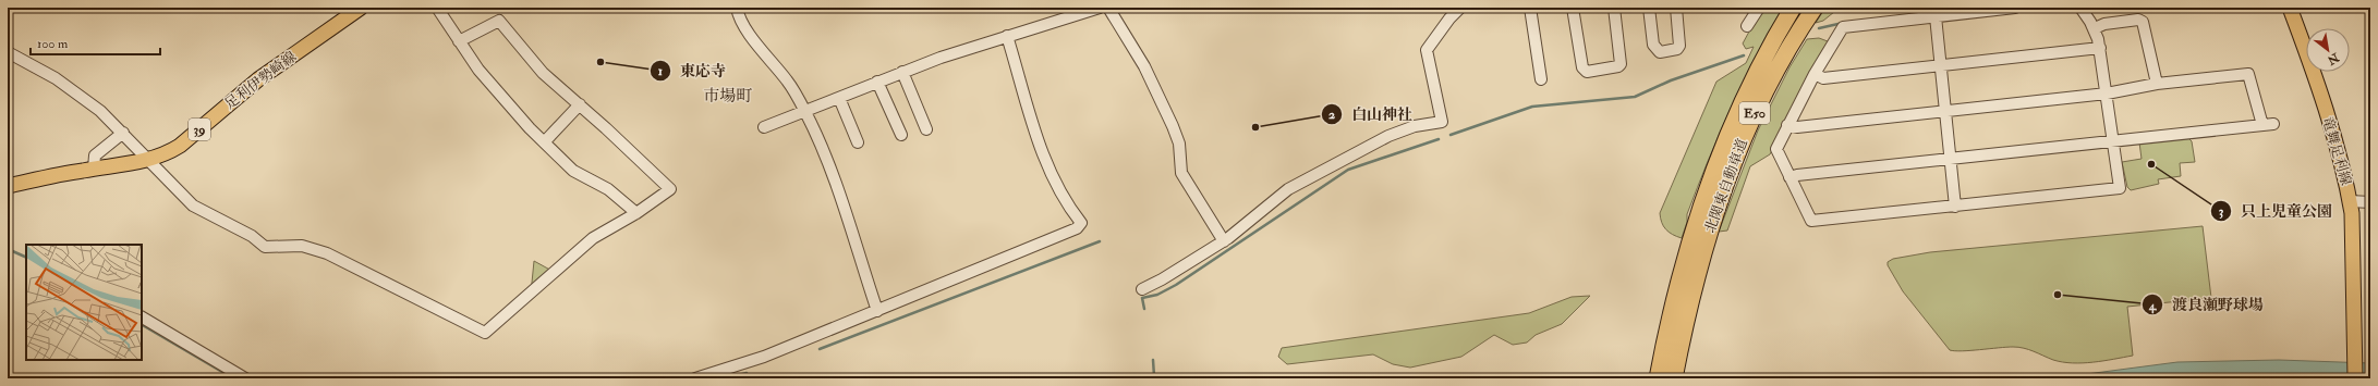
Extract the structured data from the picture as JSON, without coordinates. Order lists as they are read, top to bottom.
{
  "streets": {
    "highway": ["E50", "北関東自動車道"],
    "main road": ["足利伊勢崎線", "39", "竜舞足利線"]
  },
  "districts": ["市場町"],
  "places": [
    "東応寺",
    "白山神社",
    "只上児童公園",
    "渡良瀬野球場"
  ],
  "scale_bar": "100 m",
  "north": "bottom right"
}
